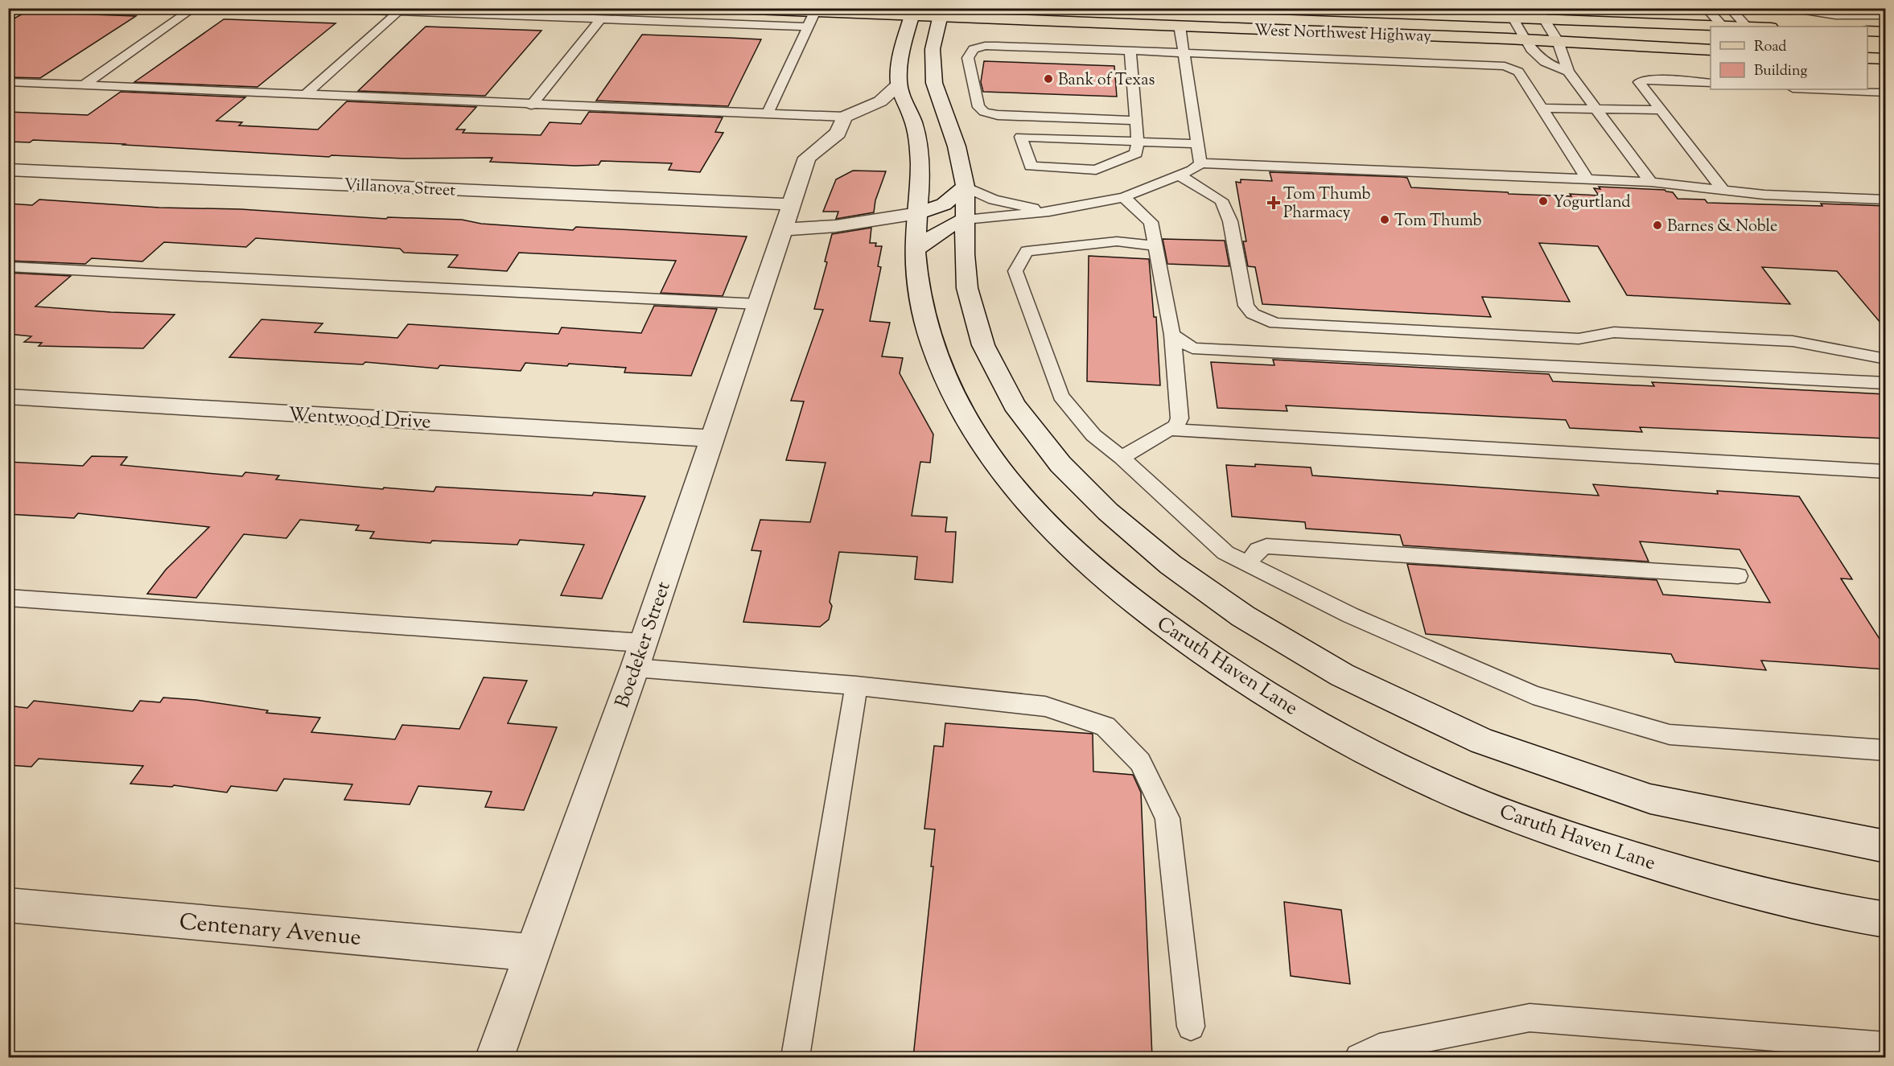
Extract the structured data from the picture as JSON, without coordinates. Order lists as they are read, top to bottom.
{
  "streets": {
    "main road": [
      "West Northwest Highway",
      "Villanova Street",
      "Wentwood Drive",
      "Boedeker Street",
      "Caruth Haven Lane",
      "Centenary Avenue"
    ]
  },
  "crossings": [
    ["Villanova Street", "Boedeker Street"],
    ["Wentwood Drive", "Boedeker Street"],
    ["Boedeker Street", "Centenary Avenue"]
  ],
  "places": {
    "other": [
      "Bank of Texas",
      "Yogurtland",
      "Tom Thumb",
      "Barnes & Noble"
    ],
    "health": ["Tom Thumb Pharmacy"]
  },
  "legend": ["Road", "Building"]
}
